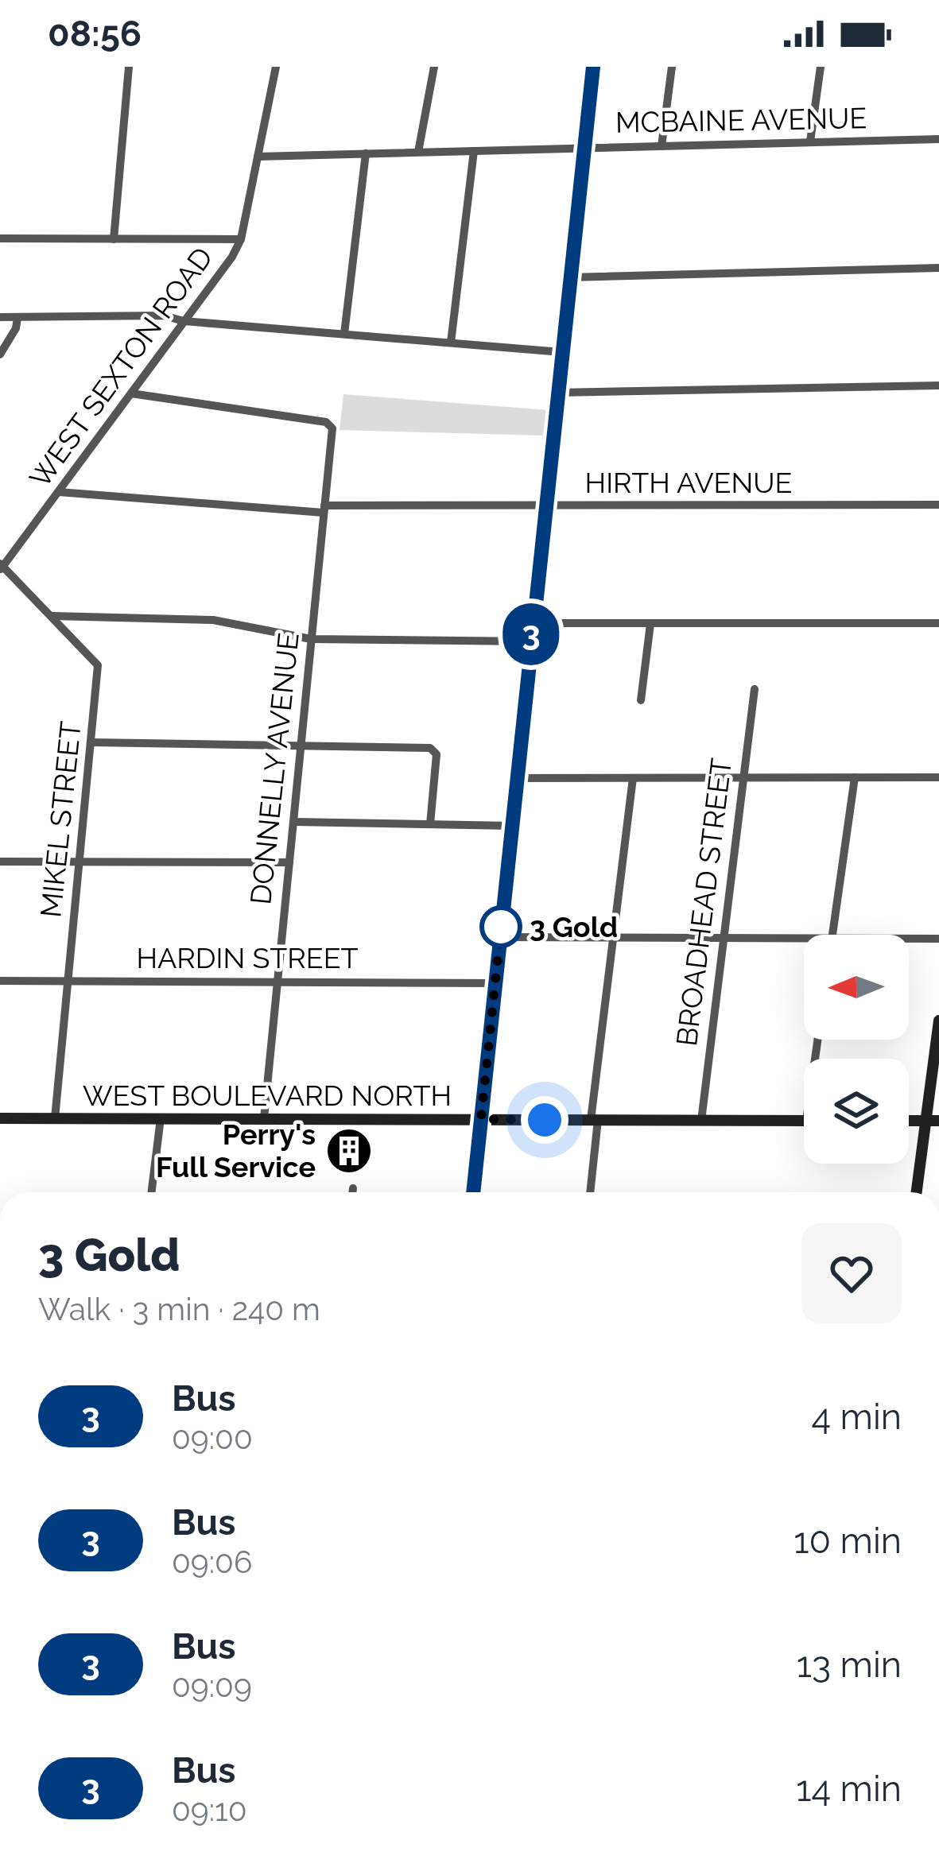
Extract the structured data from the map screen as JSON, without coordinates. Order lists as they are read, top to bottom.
{
  "streets": {
    "street": [
      "MCBAINE AVENUE",
      "WEST SEXTON ROAD",
      "HIRTH AVENUE",
      "DONNELLY AVENUE",
      "MIKEL STREET",
      "BROADHEAD STREET",
      "HARDIN STREET",
      "WEST BOULEVARD NORTH"
    ]
  },
  "crossings": [
    ["MCBAINE AVENUE", "WEST SEXTON ROAD"],
    ["WEST SEXTON ROAD", "HIRTH AVENUE"],
    ["WEST SEXTON ROAD", "DONNELLY AVENUE"],
    ["WEST SEXTON ROAD", "MIKEL STREET"],
    ["HIRTH AVENUE", "DONNELLY AVENUE"],
    ["DONNELLY AVENUE", "HARDIN STREET"],
    ["DONNELLY AVENUE", "WEST BOULEVARD NORTH"],
    ["MIKEL STREET", "HARDIN STREET"],
    ["MIKEL STREET", "WEST BOULEVARD NORTH"],
    ["BROADHEAD STREET", "WEST BOULEVARD NORTH"]
  ],
  "places": {
    "other": ["3 Gold"],
    "building": ["Perry's Full Service"]
  },
  "lines": ["bus line 3"],
  "north": "left",
  "page": {
    "status": "08:56",
    "on_map": "3",
    "heading": ["3 Gold", "Walk · 3 min · 240 m"],
    "list": [
      {
        "mark": "3",
        "name": "Bus",
        "note": "09:00",
        "value": "4 min"
      },
      {
        "mark": "3",
        "name": "Bus",
        "note": "09:06",
        "value": "10 min"
      },
      {
        "mark": "3",
        "name": "Bus",
        "note": "09:09",
        "value": "13 min"
      },
      {
        "mark": "3",
        "name": "Bus",
        "note": "09:10",
        "value": "14 min"
      }
    ]
  }
}
